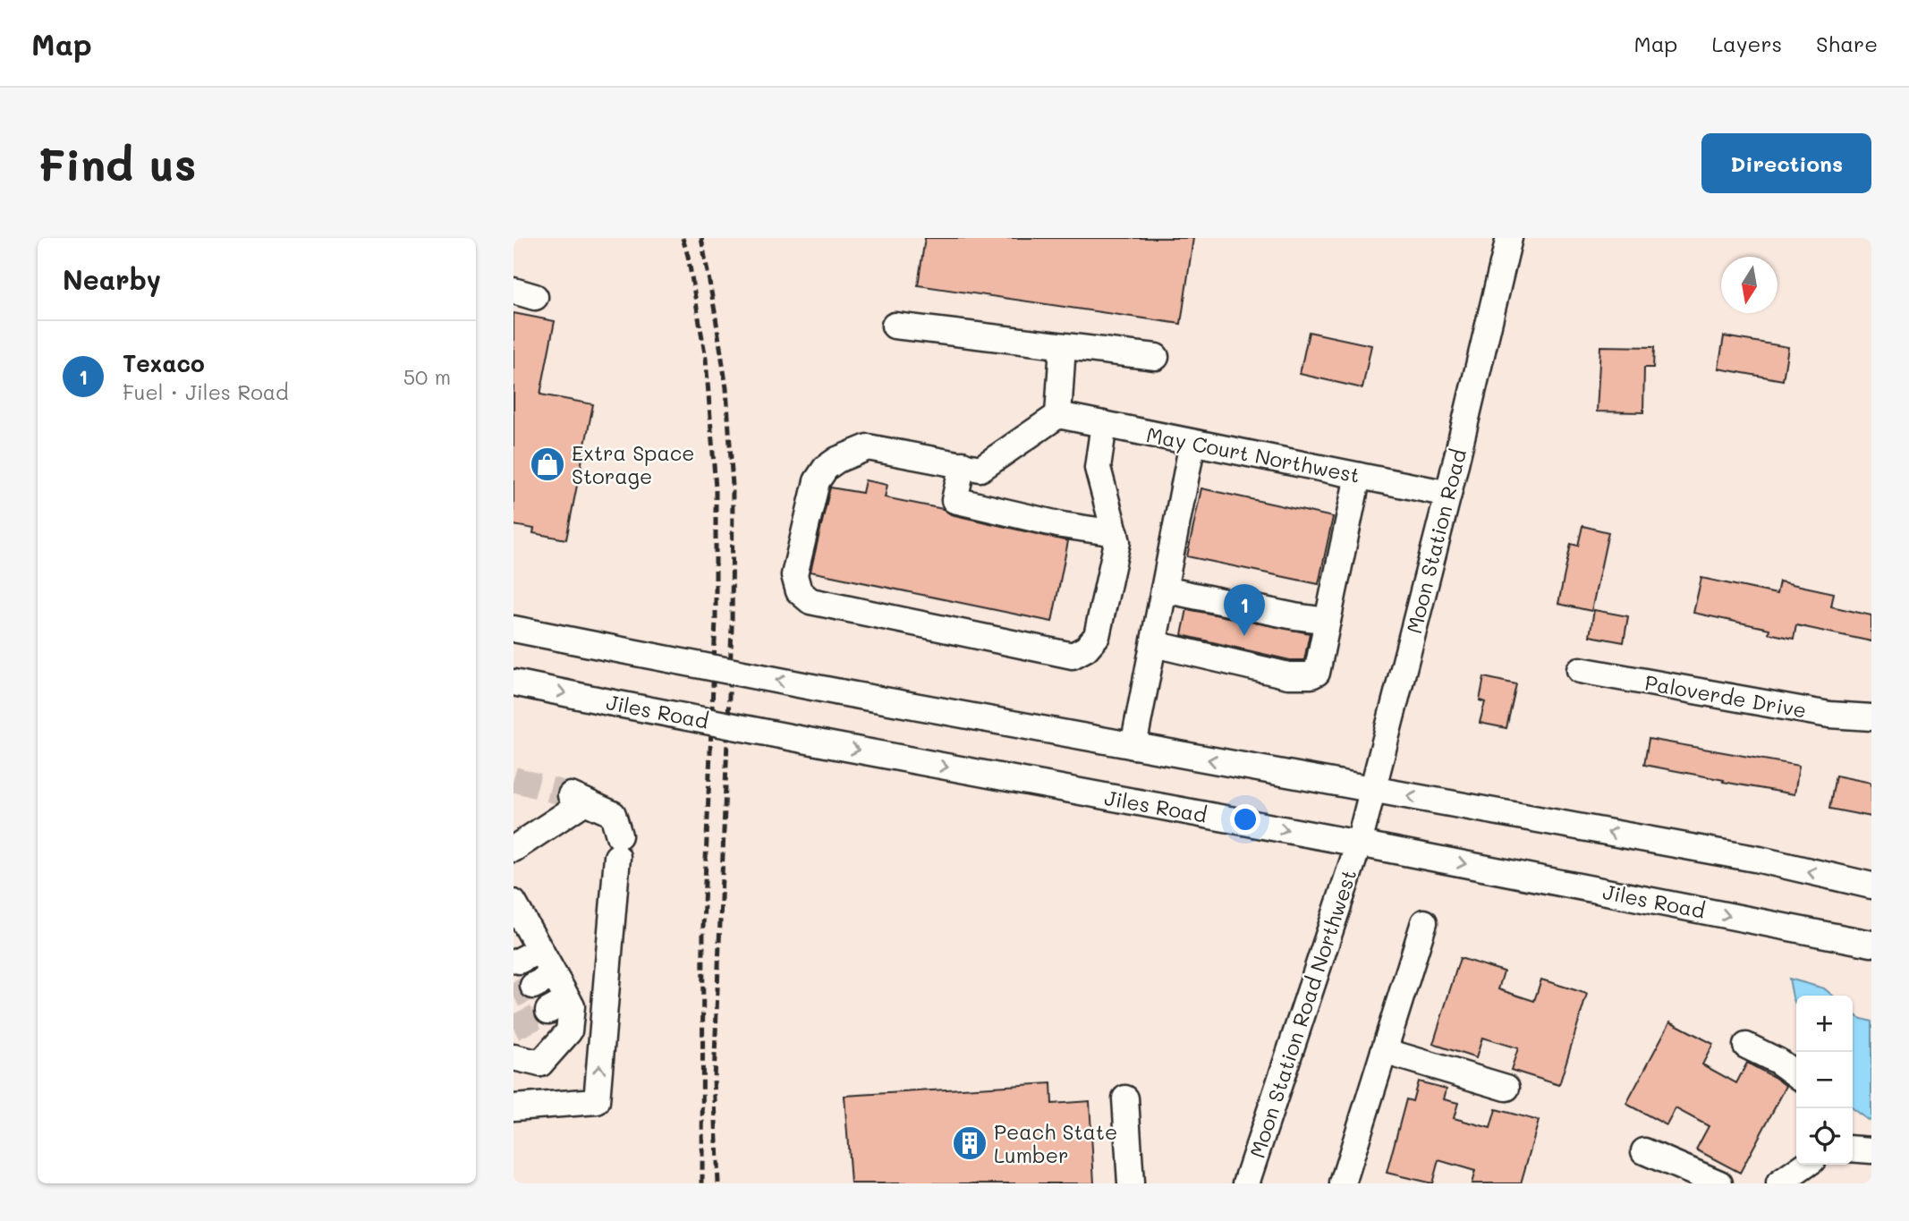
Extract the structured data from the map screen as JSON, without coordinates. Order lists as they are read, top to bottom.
{
  "streets": {
    "street": [
      "May Court Northwest",
      "Moon Station Road",
      "Paloverde Drive",
      "Jiles Road",
      "Moon Station Road Northwest"
    ]
  },
  "crossings": [
    ["May Court Northwest", "Moon Station Road"],
    ["Moon Station Road", "Jiles Road"],
    ["Moon Station Road", "Moon Station Road Northwest"],
    ["Jiles Road", "Moon Station Road Northwest"]
  ],
  "places": {
    "shop": ["Extra Space Storage"],
    "building": ["Peach State Lumber"]
  },
  "north": "bottom",
  "page": {
    "header": "Map",
    "nav": ["Map", "Layers", "Share"],
    "buttons": "Directions",
    "title": "Find us",
    "heading": "Nearby",
    "list": [
      {
        "mark": "1",
        "name": "Texaco",
        "note": "Fuel · Jiles Road",
        "value": "50 m"
      }
    ],
    "pins": "1",
    "map_buttons": ["+", "−"]
  }
}
